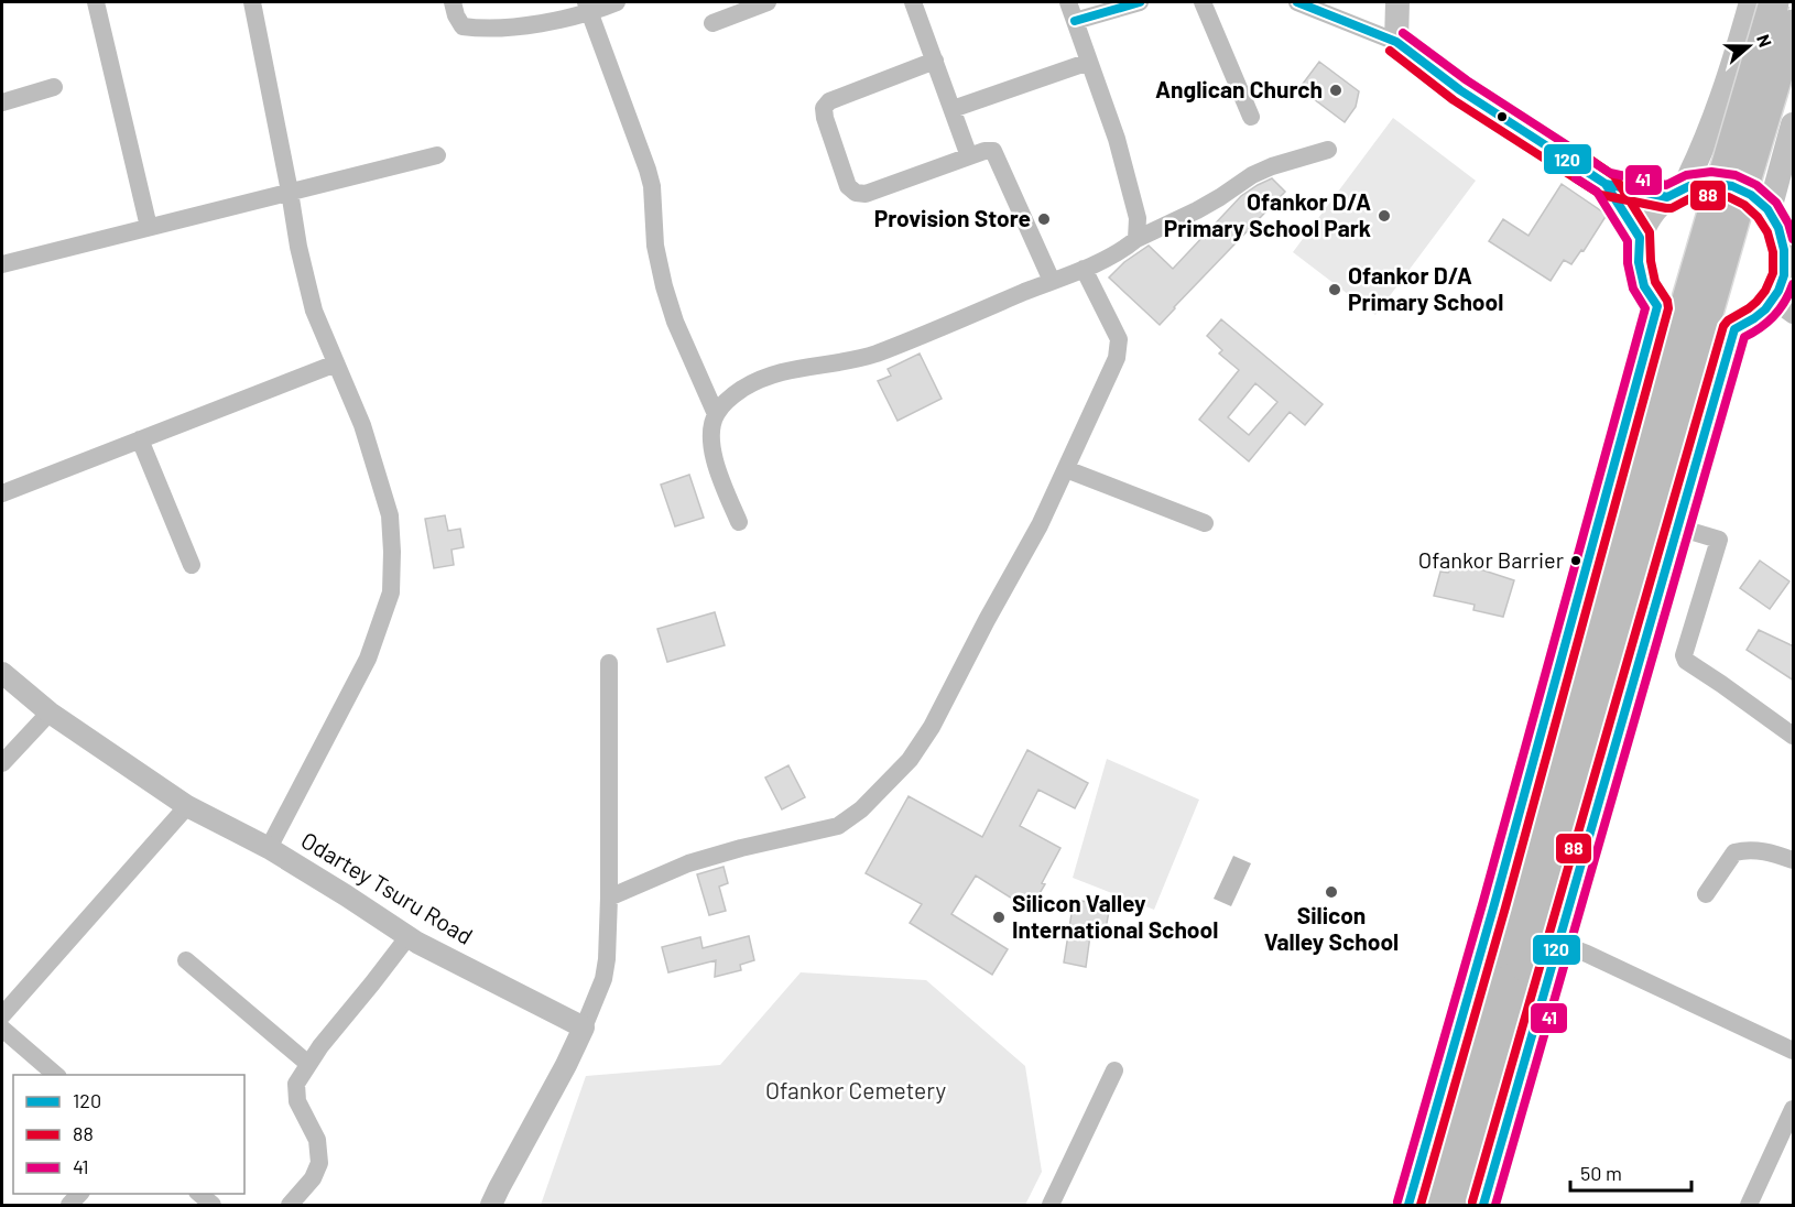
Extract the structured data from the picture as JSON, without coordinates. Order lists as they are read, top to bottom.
{
  "streets": {
    "street": ["Odartey Tsuru Road"]
  },
  "parks": ["Ofankor Cemetery"],
  "places": [
    "Anglican Church",
    "Ofankor D/A Primary School Park",
    "Provision Store",
    "Ofankor D/A Primary School",
    "Ofankor Barrier",
    "Silicon Valley School",
    "Silicon Valley International School"
  ],
  "lines": ["transit line 120", "transit line 41", "transit line 88"],
  "legend": ["120", "88", "41"],
  "scale_bar": "50 m",
  "north": "right"
}
